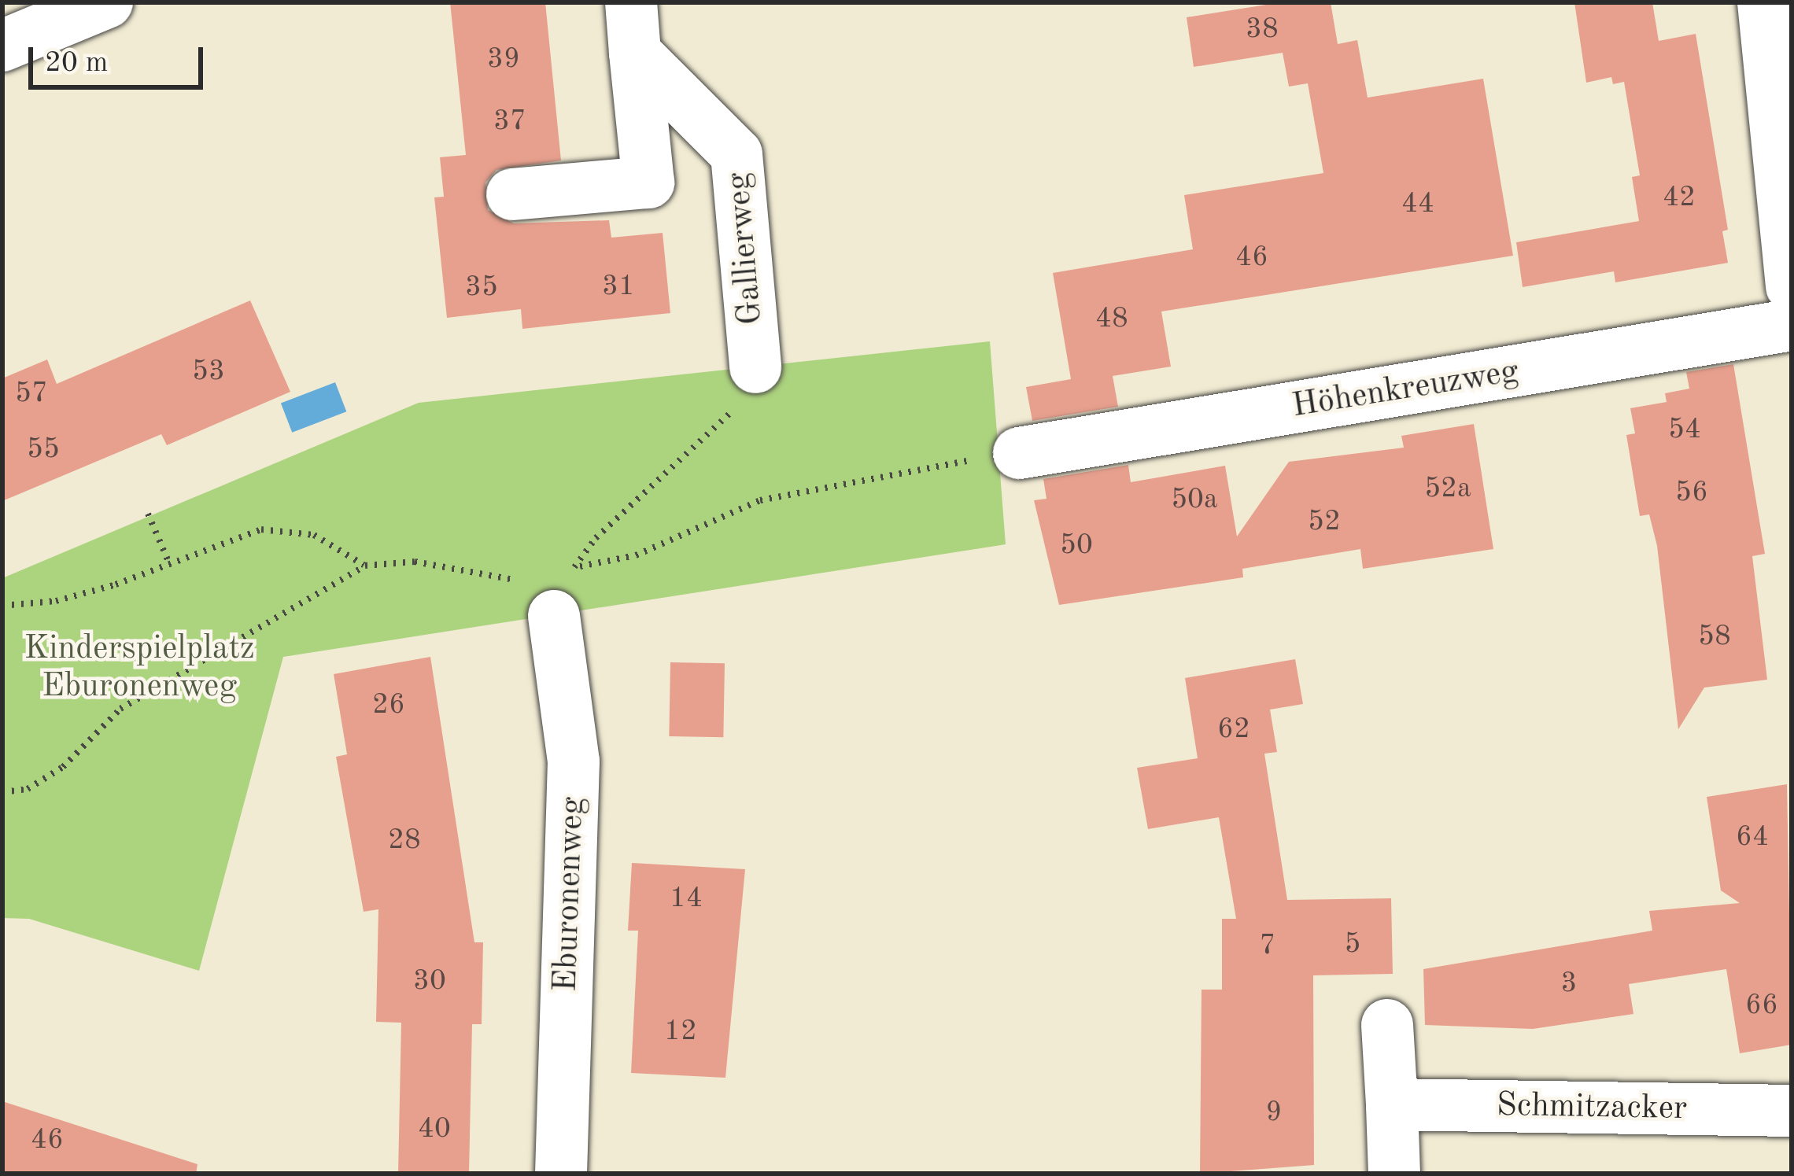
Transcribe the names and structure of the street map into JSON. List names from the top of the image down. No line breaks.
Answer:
{"streets":{"street":["Gallierweg","Höhenkreuzweg","Eburonenweg","Schmitzacker"]},"parks":["Kinderspielplatz Eburonenweg"],"house_numbers":["38","39","37","42","44","46","31","35","48","53","57","54","55","52a","56","50a","52","50","58","26","62","64","28","14","5","7","30","3","66","12","9","40","46"],"scale_bar":"20 m"}
